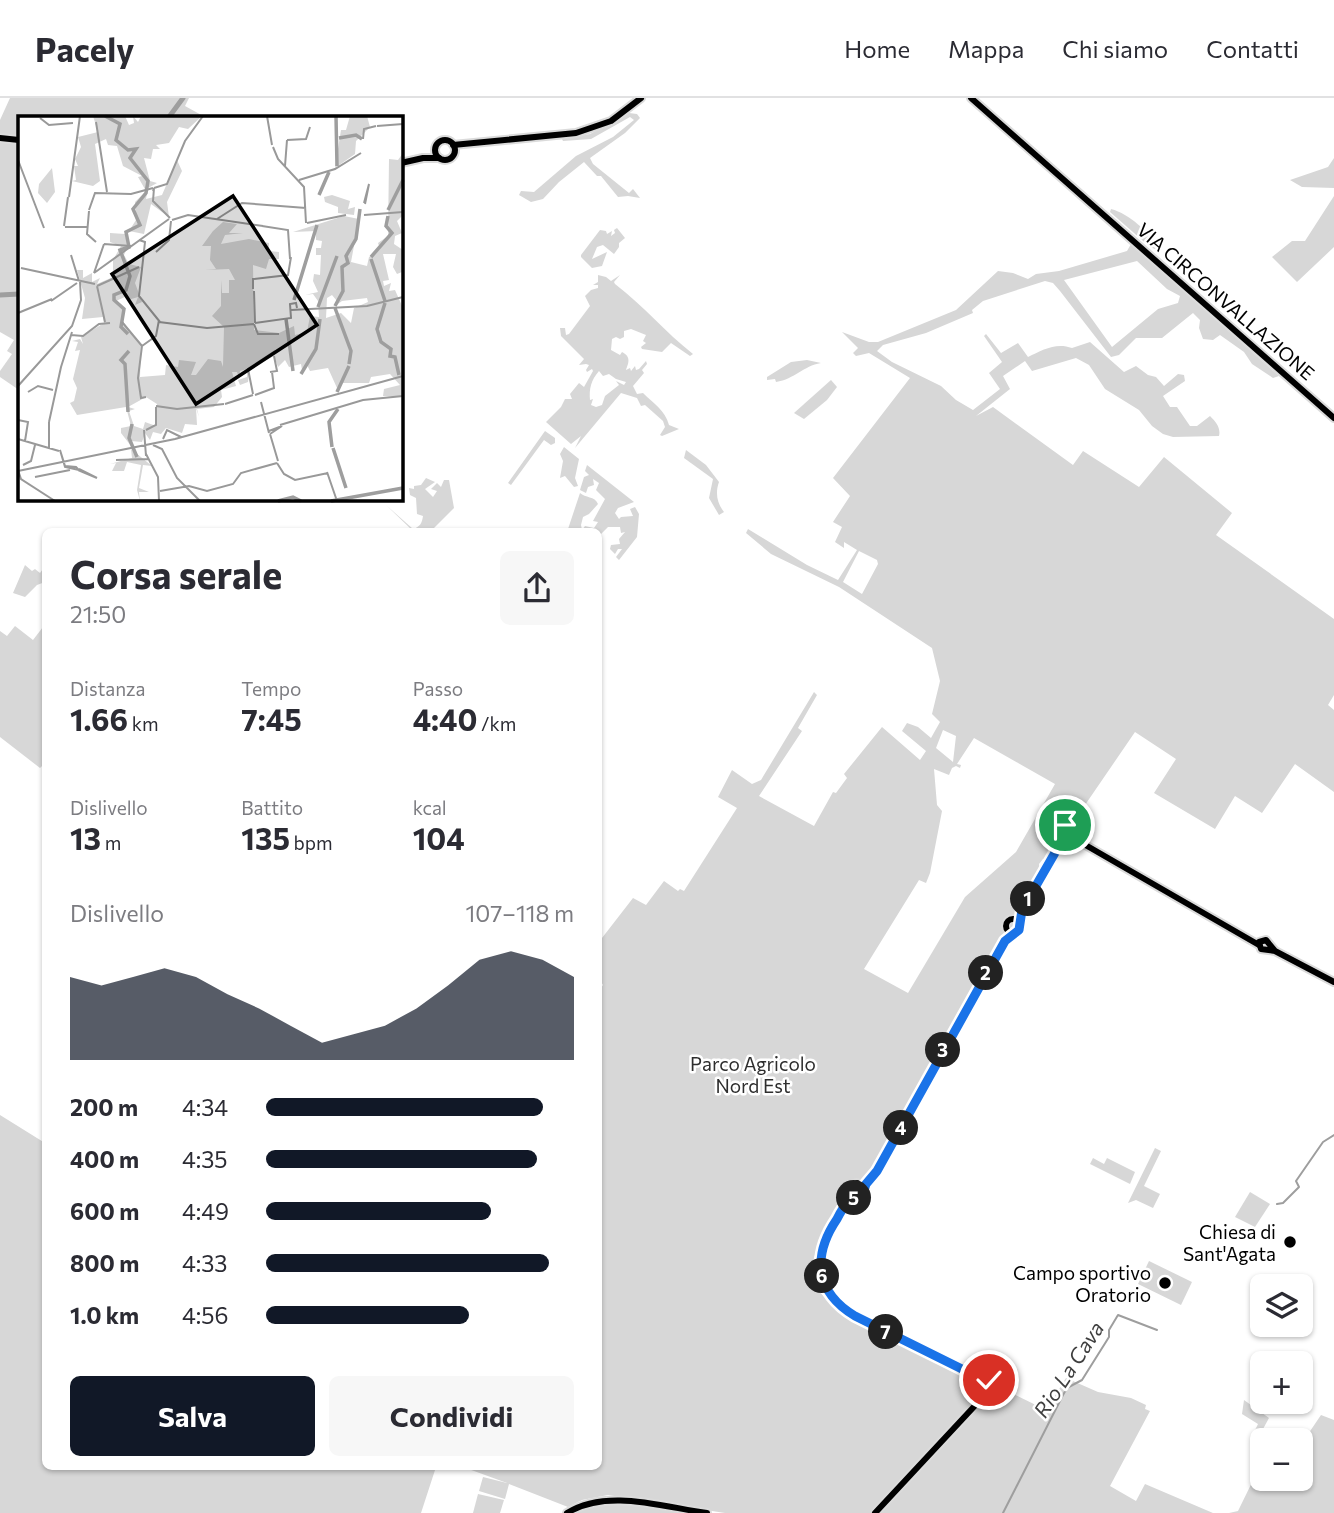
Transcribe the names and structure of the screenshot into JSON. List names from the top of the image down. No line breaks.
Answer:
{"streets":{"main road":["VIA CIRCONVALLAZIONE"]},"water":["Rio La Cava"],"parks":["Parco Agricolo Nord Est"],"places":["Chiesa di Sant'Agata","Campo sportivo Oratorio"],"page":{"header":"Pacely","nav":["Home","Mappa","Chi siamo","Contatti"],"heading":["Corsa serale","21:50"],"stats":[["Distanza","1.66 km"],["Tempo","7:45"],["Passo","4:40 /km"],["Dislivello","13 m"],["Battito","135 bpm"],["kcal","104"]],"pins":["1","2","3","4","5","6","7"],"chart":["Dislivello","107–118 m"],"list":[{"name":"200 m","note":"4:34"},{"name":"400 m","note":"4:35"},{"name":"600 m","note":"4:49"},{"name":"800 m","note":"4:33"},{"name":"1.0 km","note":"4:56"}],"map_buttons":["+","−"],"buttons":["Salva","Condividi"]}}
